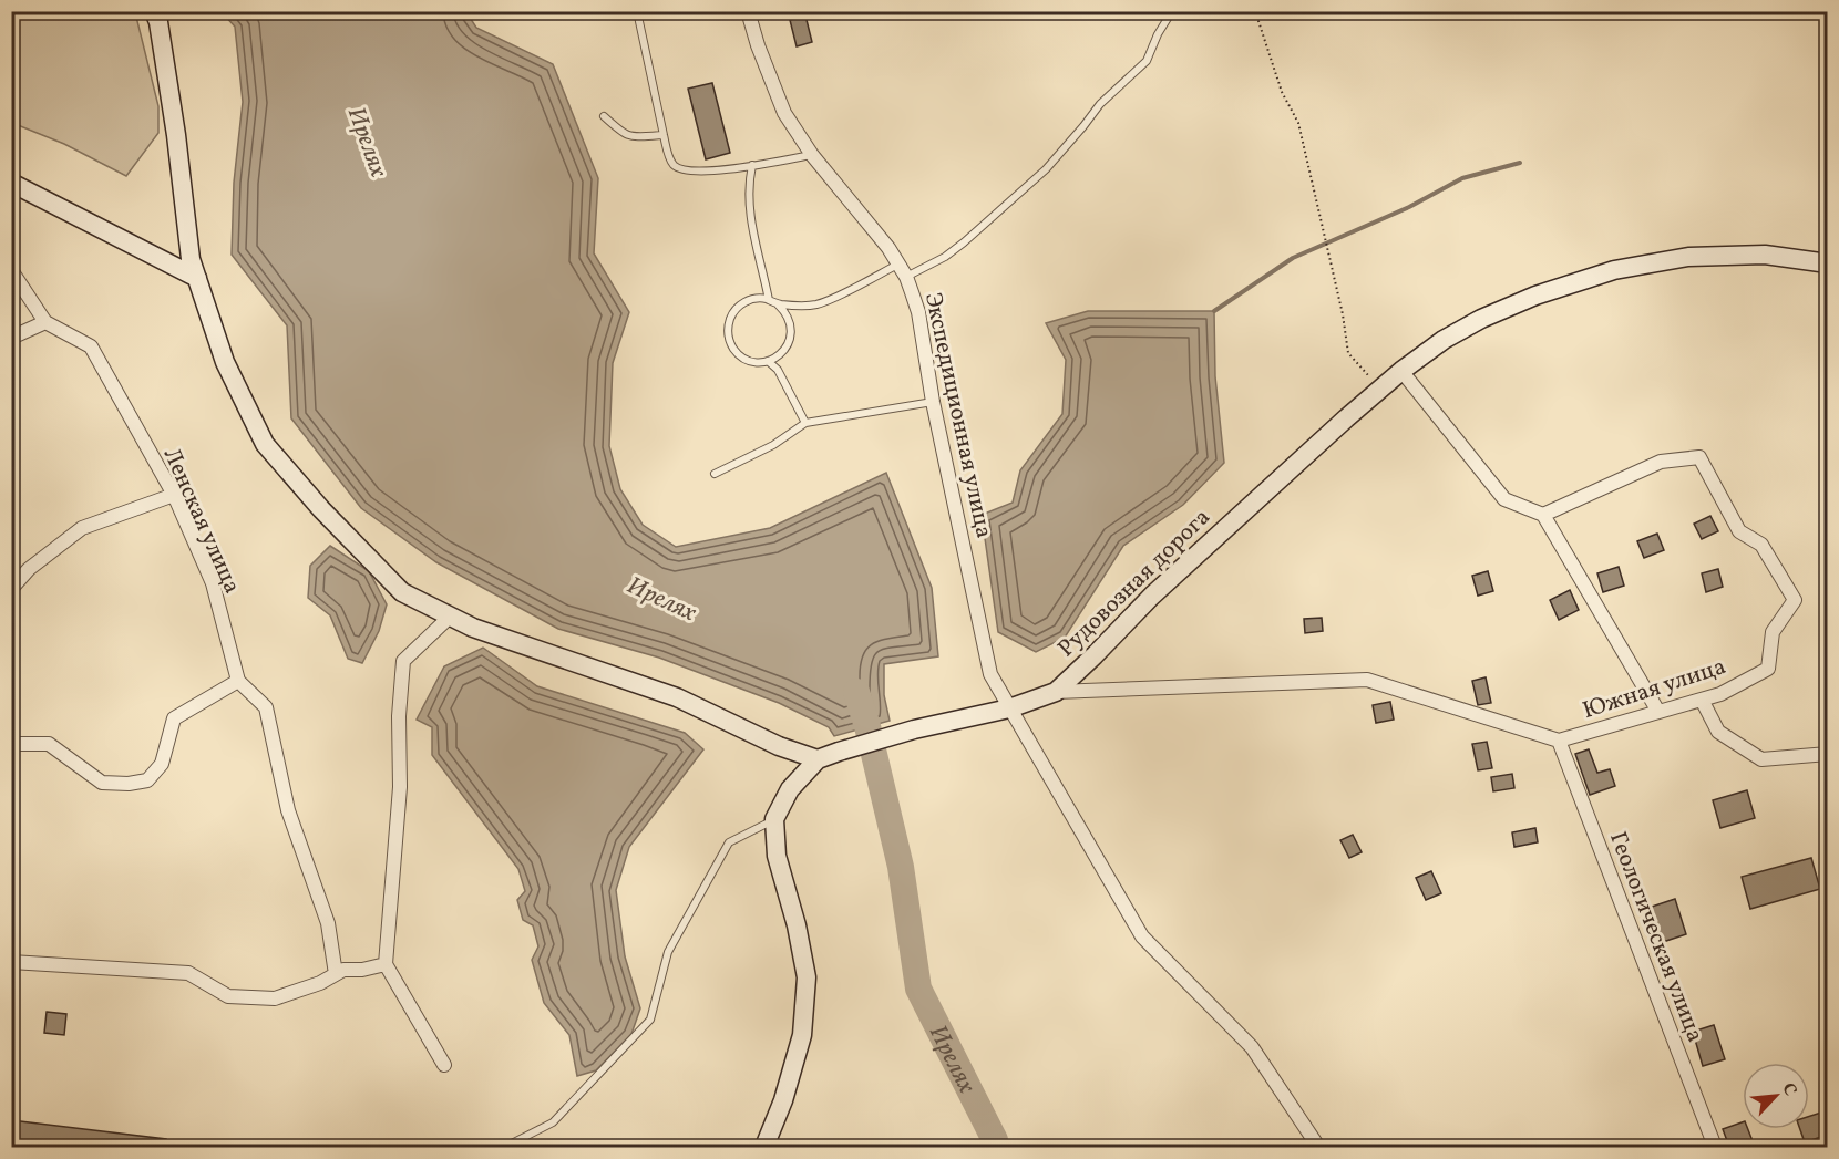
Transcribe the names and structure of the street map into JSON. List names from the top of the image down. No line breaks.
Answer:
{"streets":{"street":["Экспедиционная улица","Ленская улица","Рудовозная дорога","Южная улица","Геологическая улица"]},"crossings":[["Экспедиционная улица","Рудовозная дорога"],["Рудовозная дорога","Южная улица"],["Южная улица","Геологическая улица"]],"water":["Ирелях"],"north":"top right"}
